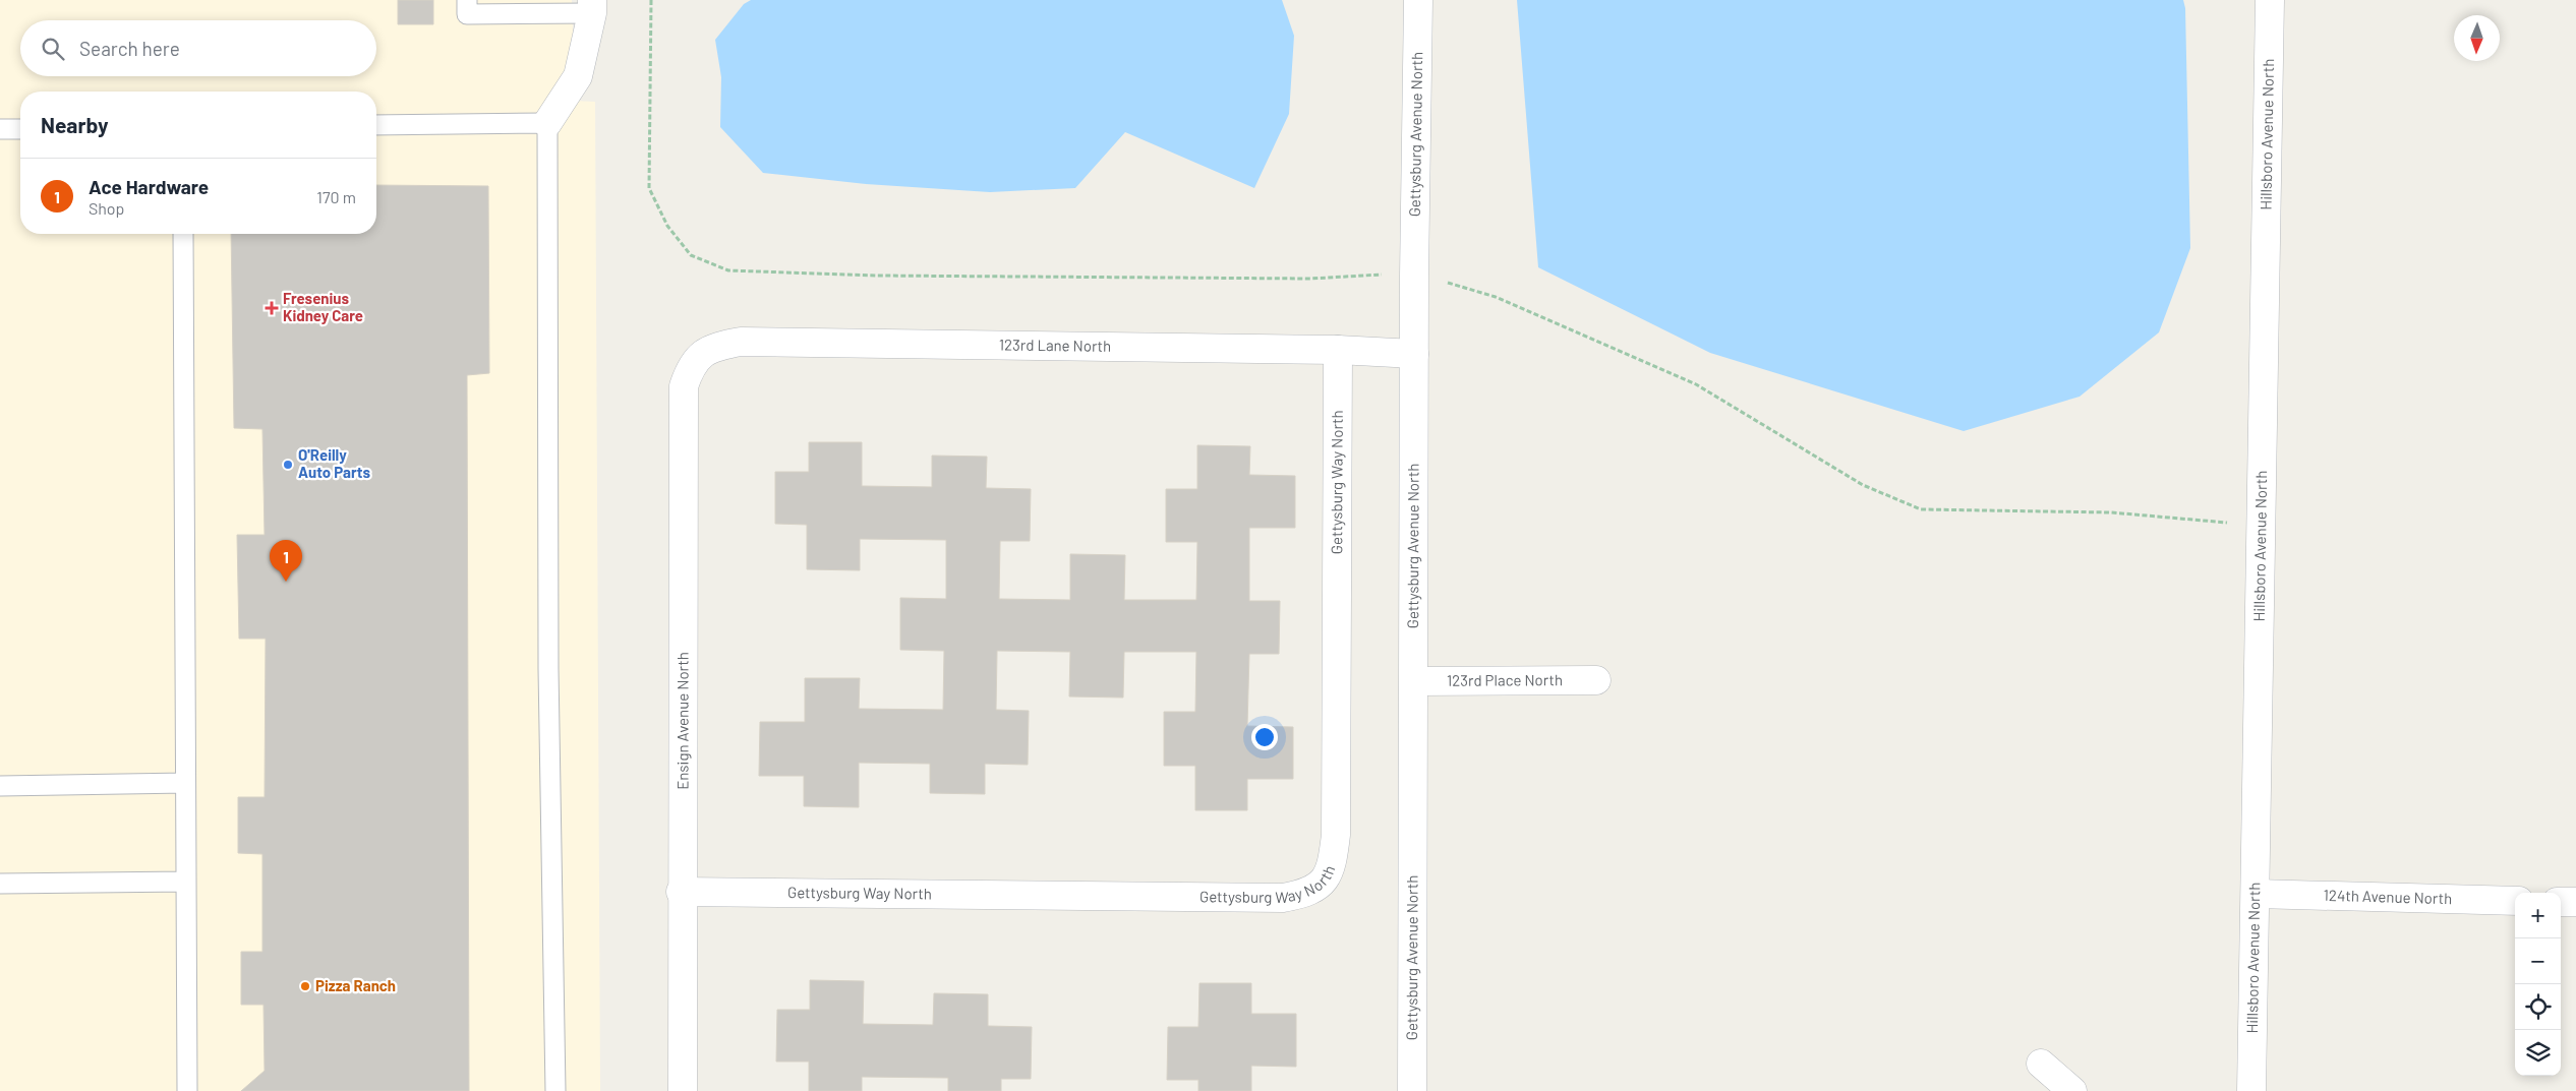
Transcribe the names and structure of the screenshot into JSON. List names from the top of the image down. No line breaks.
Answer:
{"streets":{"street":["Gettysburg Avenue North","Hillsboro Avenue North","123rd Lane North","Gettysburg Way North","123rd Place North","Ensign Avenue North","124th Avenue North"]},"crossings":[["Gettysburg Avenue North","123rd Lane North"],["Gettysburg Avenue North","123rd Place North"],["Hillsboro Avenue North","124th Avenue North"],["123rd Lane North","Gettysburg Way North"],["123rd Lane North","Ensign Avenue North"],["Gettysburg Way North","Ensign Avenue North"]],"places":{"health":["Fresenius Kidney Care"],"other":["O'Reilly Auto Parts","Pizza Ranch"]},"north":"bottom","page":{"search":"Search here","heading":"Nearby","list":[{"mark":"1","name":"Ace Hardware","note":"Shop","value":"170 m"}],"pins":"1","map_buttons":["+","−"]}}
